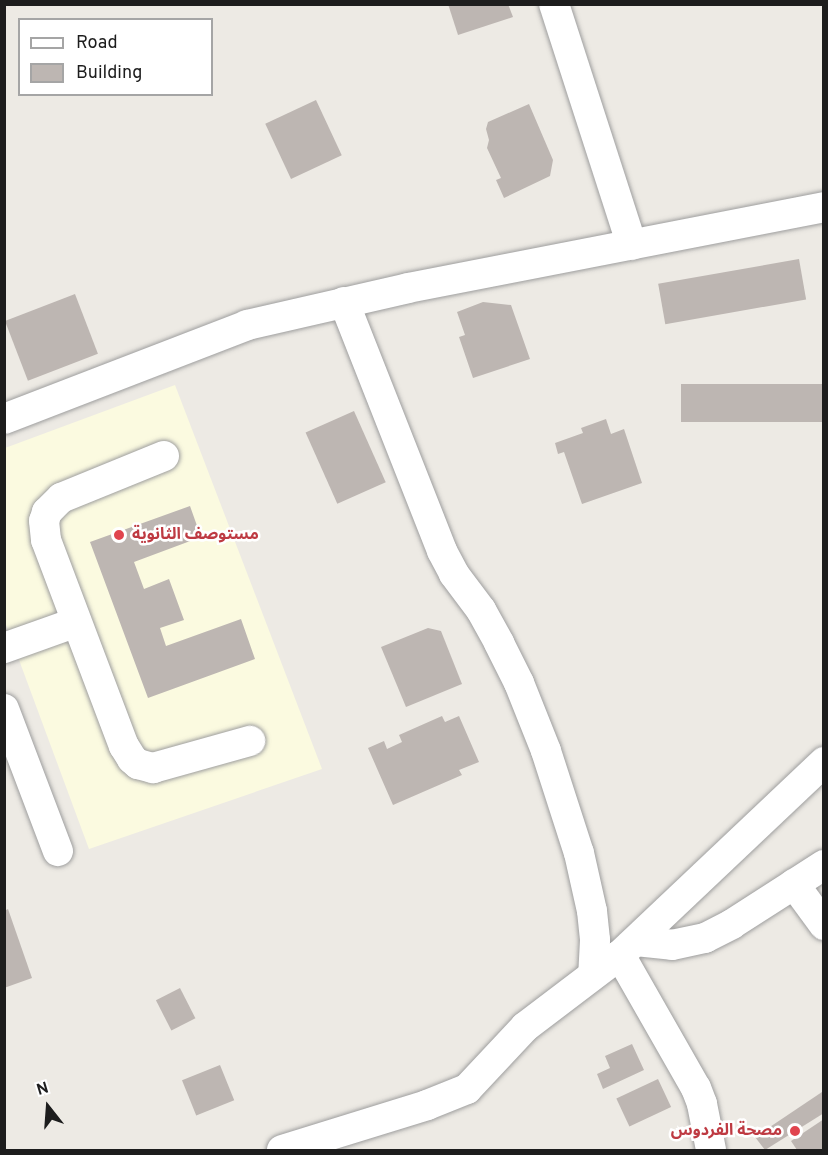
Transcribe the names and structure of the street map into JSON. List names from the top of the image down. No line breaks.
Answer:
{"places":["مستوصف الثانوية","مصحة الفردوس"],"legend":["Road","Building"],"north":"top"}
